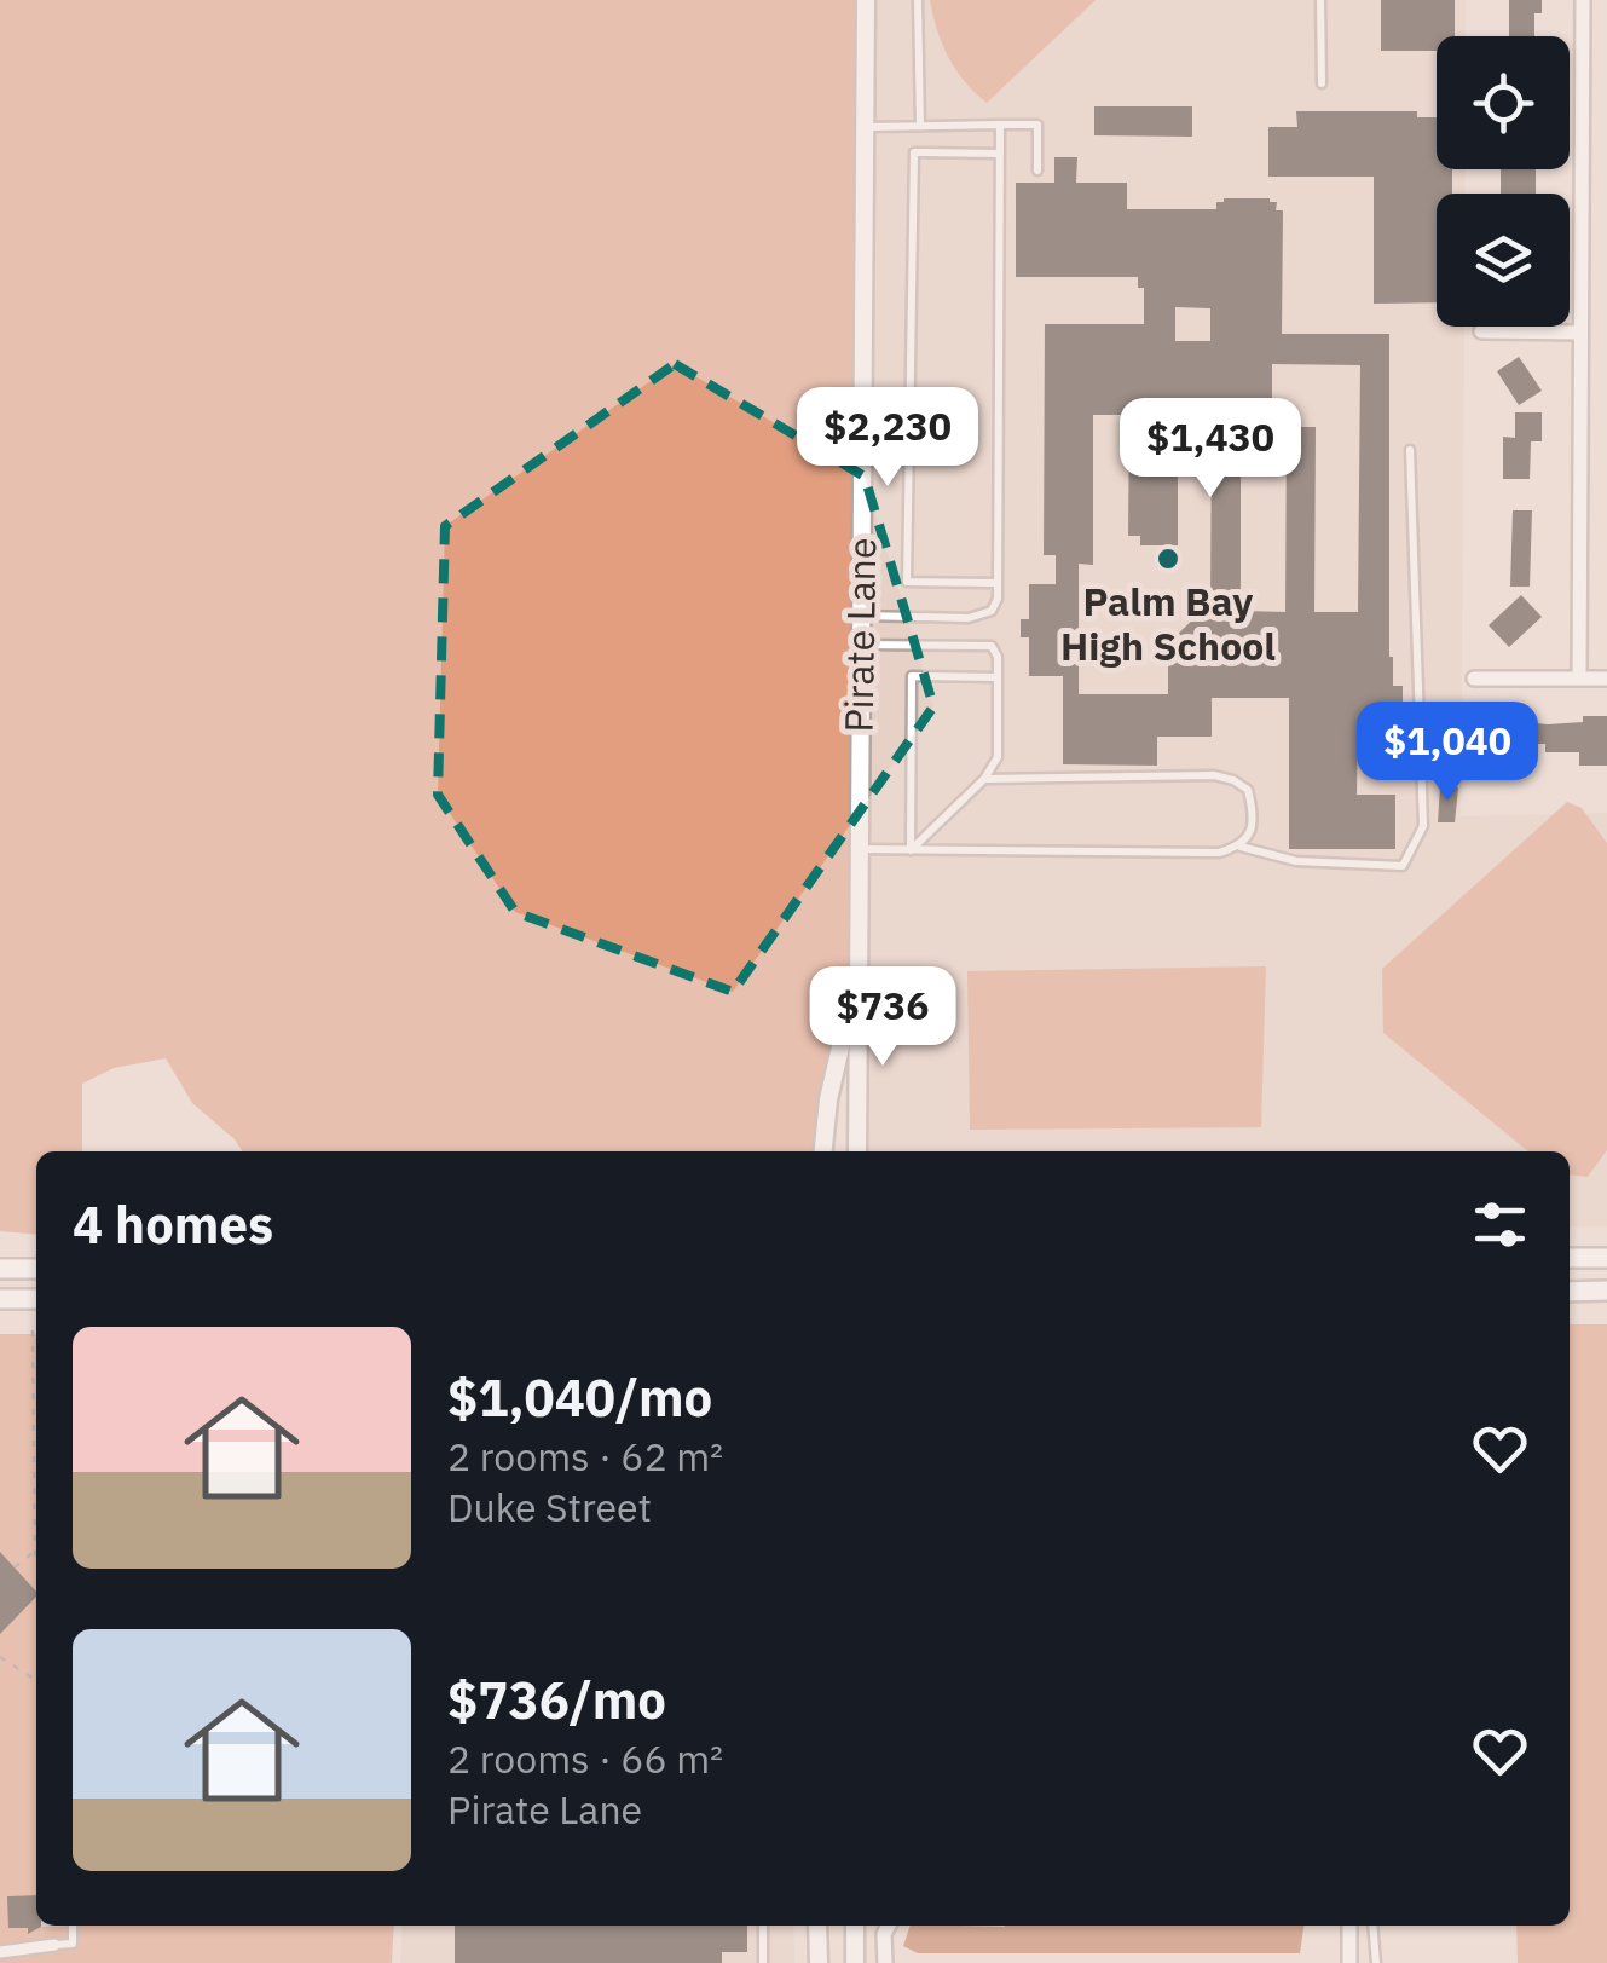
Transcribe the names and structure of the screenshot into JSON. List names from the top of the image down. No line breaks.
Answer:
{"streets":{"street":["Pirate Lane"]},"places":["Palm Bay High School"],"page":{"price":["$2,230","$1,430","$1,040","$736"],"heading":"4 homes","list":[{"name":"$1,040/mo","note":"2 rooms · 62 m² · Duke Street"},{"name":"$736/mo","note":"2 rooms · 66 m² · Pirate Lane"}]}}
